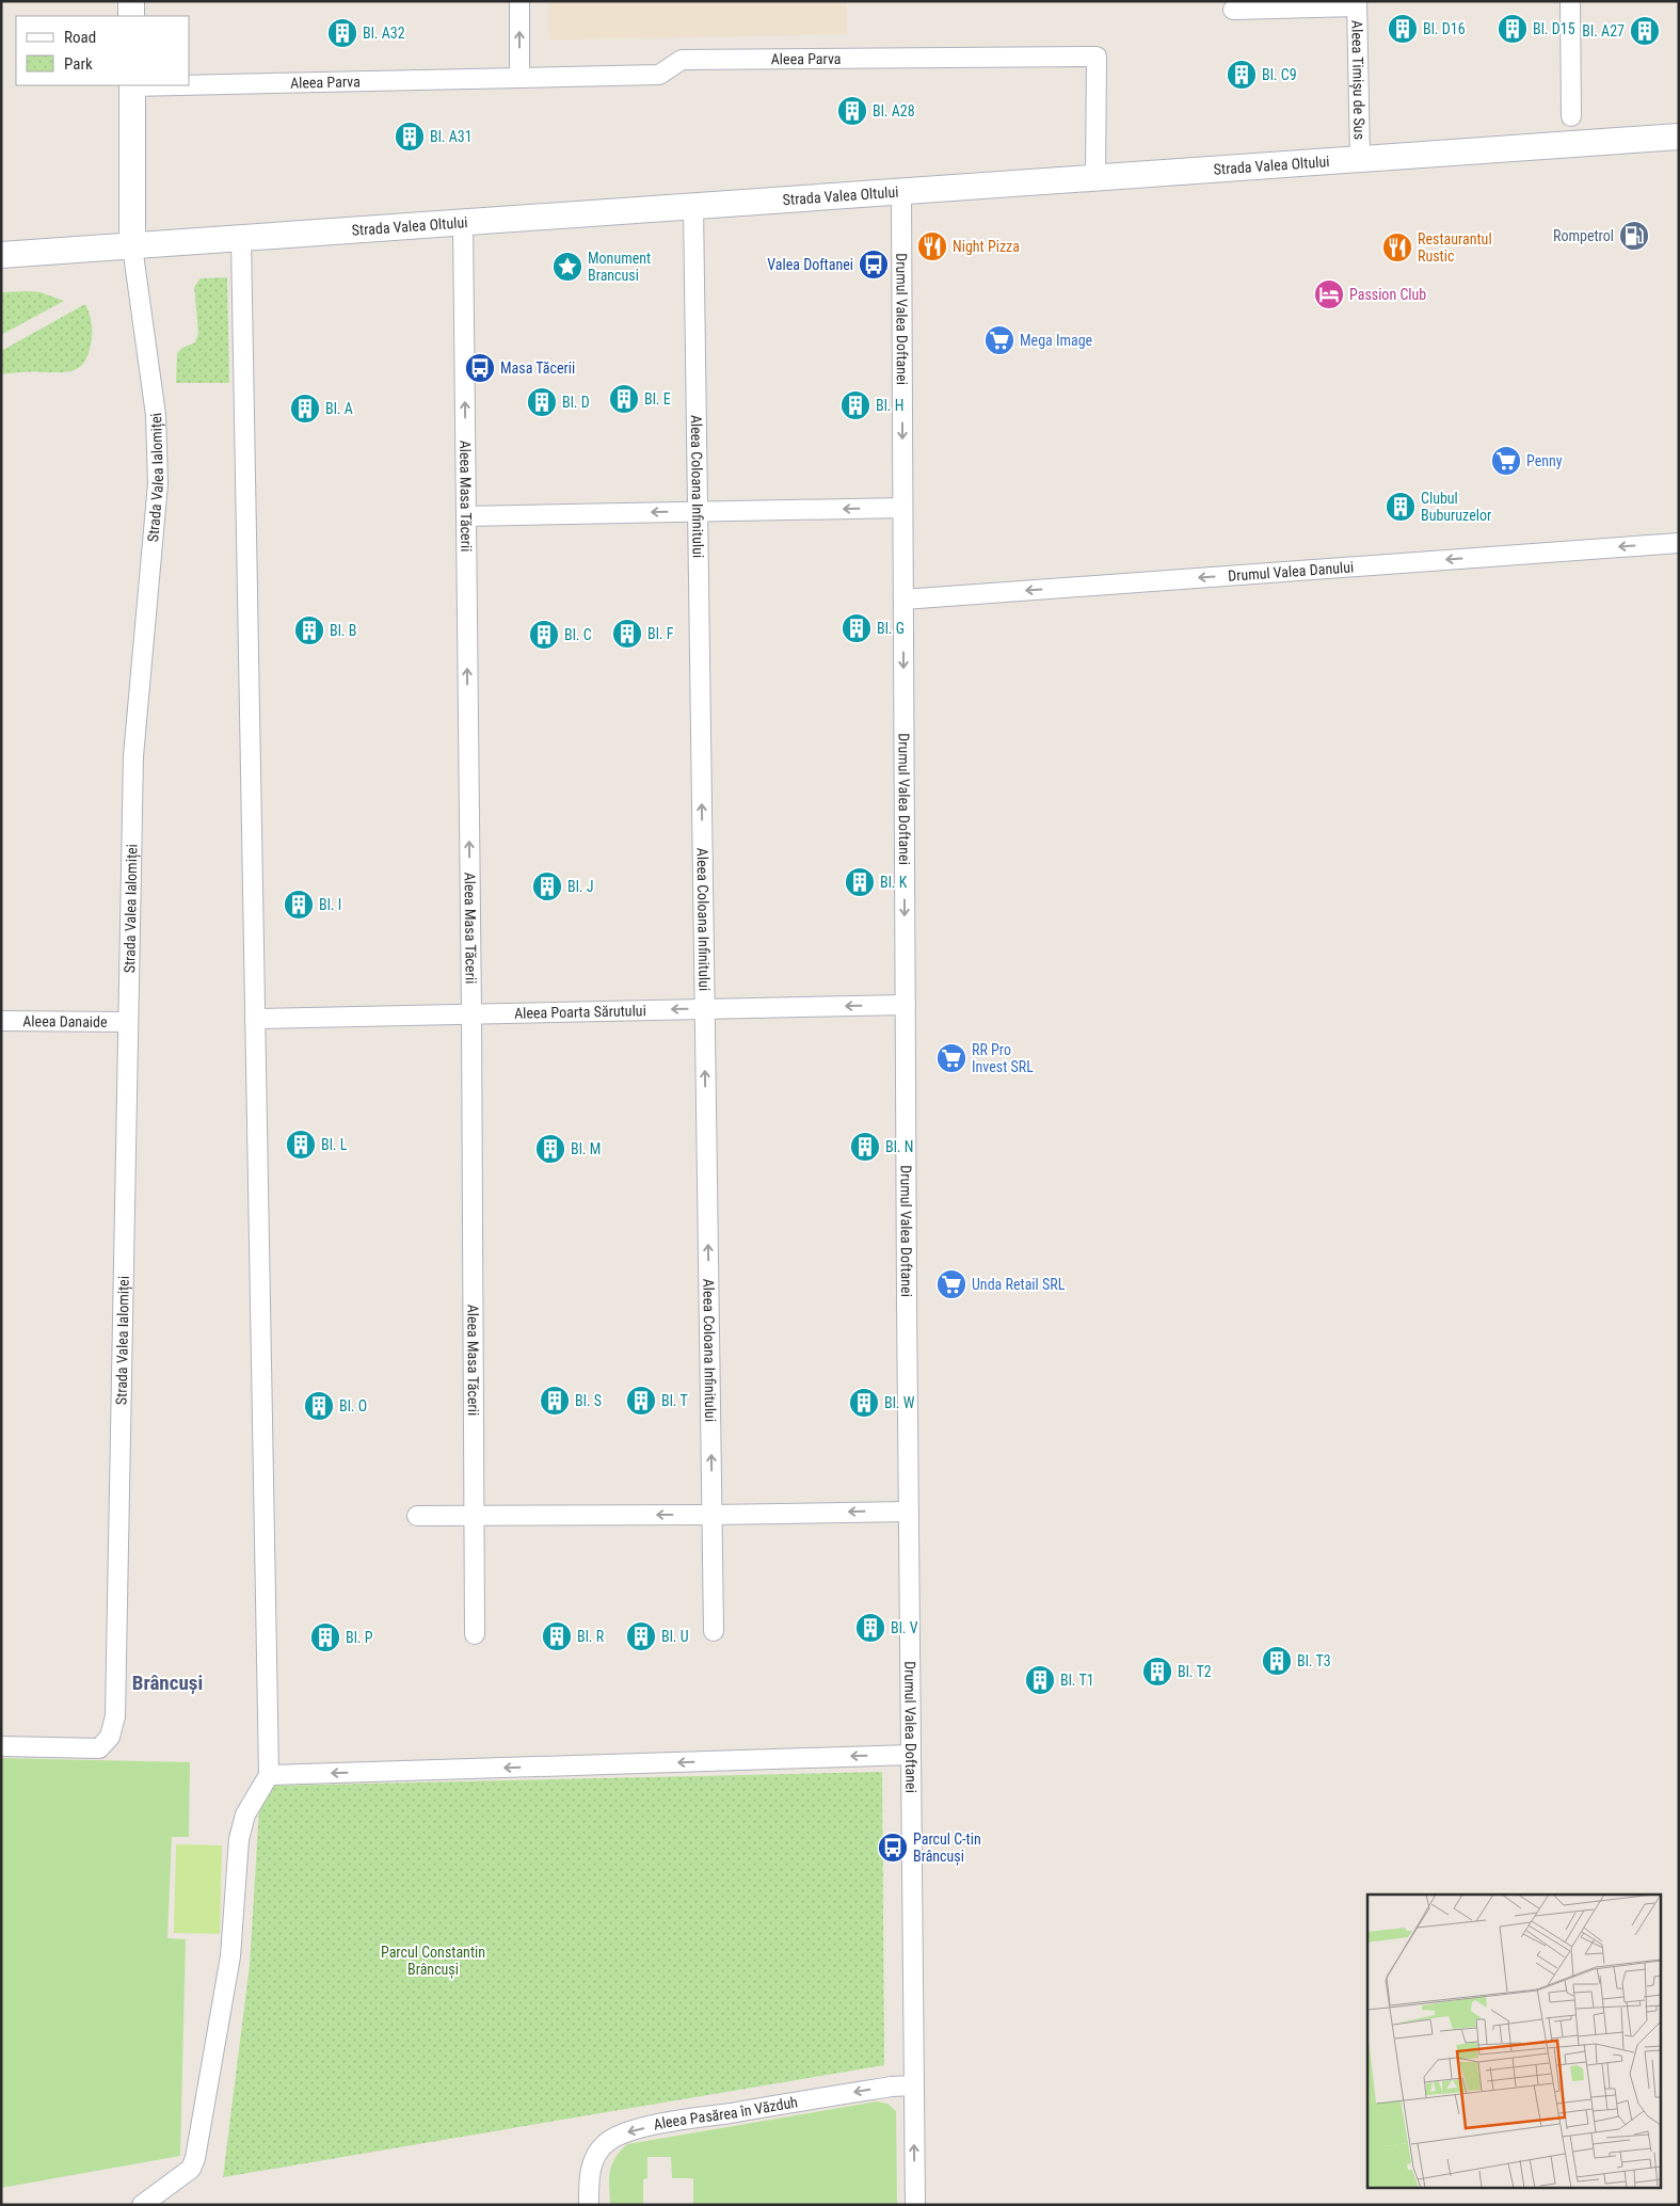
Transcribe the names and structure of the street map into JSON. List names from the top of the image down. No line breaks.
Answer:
{"streets":{"main road":["Strada Valea Oltului","Strada Valea Ialomiței"],"street":["Aleea Parva","Aleea Timișu de Sus","Drumul Valea Doftanei","Aleea Coloana Infinitului","Aleea Masa Tăcerii","Drumul Valea Danului","Aleea Poarta Sărutului","Aleea Danaide","Aleea Pasărea în Văzduh"]},"crossings":[["Aleea Parva","Strada Valea Oltului"],["Aleea Timișu de Sus","Strada Valea Oltului"],["Strada Valea Oltului","Drumul Valea Doftanei"],["Strada Valea Oltului","Strada Valea Ialomiței"],["Strada Valea Oltului","Aleea Coloana Infinitului"],["Strada Valea Oltului","Aleea Masa Tăcerii"],["Drumul Valea Doftanei","Drumul Valea Danului"],["Drumul Valea Doftanei","Aleea Poarta Sărutului"],["Drumul Valea Doftanei","Aleea Pasărea în Văzduh"],["Strada Valea Ialomiței","Aleea Danaide"],["Aleea Coloana Infinitului","Aleea Poarta Sărutului"],["Aleea Masa Tăcerii","Aleea Poarta Sărutului"]],"one_way":["Aleea Coloana Infinitului","Aleea Masa Tăcerii","Drumul Valea Danului","Aleea Poarta Sărutului","Aleea Pasărea în Văzduh"],"districts":["Brâncuși"],"parks":["Parcul Constantin Brâncuși"],"places":{"building":["Bl. D16","Bl. D15","Bl. A27","Bl. A32","Bl. C9","Bl. A28","Bl. A31","Bl. E","Bl. D","Bl. H","Bl. A","Clubul Buburuzelor","Bl. G","Bl. B","Bl. F","Bl. C","Bl. K","Bl. J","Bl. I","Bl. L","Bl. N","Bl. M","Bl. S","Bl. T","Bl. W","Bl. O","Bl. V","Bl. R","Bl. U","Bl. P","Bl. T3","Bl. T2","Bl. T1"],"fuel station":["Rompetrol"],"restaurant":["Night Pizza","Restaurantul Rustic"],"bus stop":["Valea Doftanei","Masa Tăcerii","Parcul C-tin Brâncuși"],"place":["Monument Brancusi"],"hotel":["Passion Club"],"supermarket":["Mega Image","Penny","RR Pro Invest SRL","Unda Retail SRL"]},"legend":["Road","Park"]}
